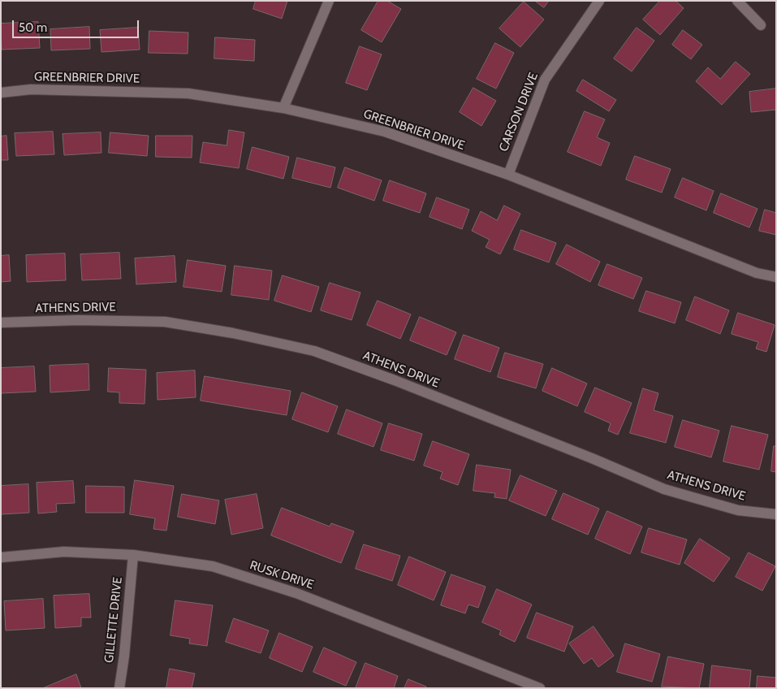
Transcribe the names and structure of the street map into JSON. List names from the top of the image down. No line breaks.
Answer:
{"streets":{"street":["GREENBRIER DRIVE","CARSON DRIVE","ATHENS DRIVE","RUSK DRIVE","GILLETTE DRIVE"]},"crossings":[["GREENBRIER DRIVE","CARSON DRIVE"],["RUSK DRIVE","GILLETTE DRIVE"]],"scale_bar":"50 m"}
